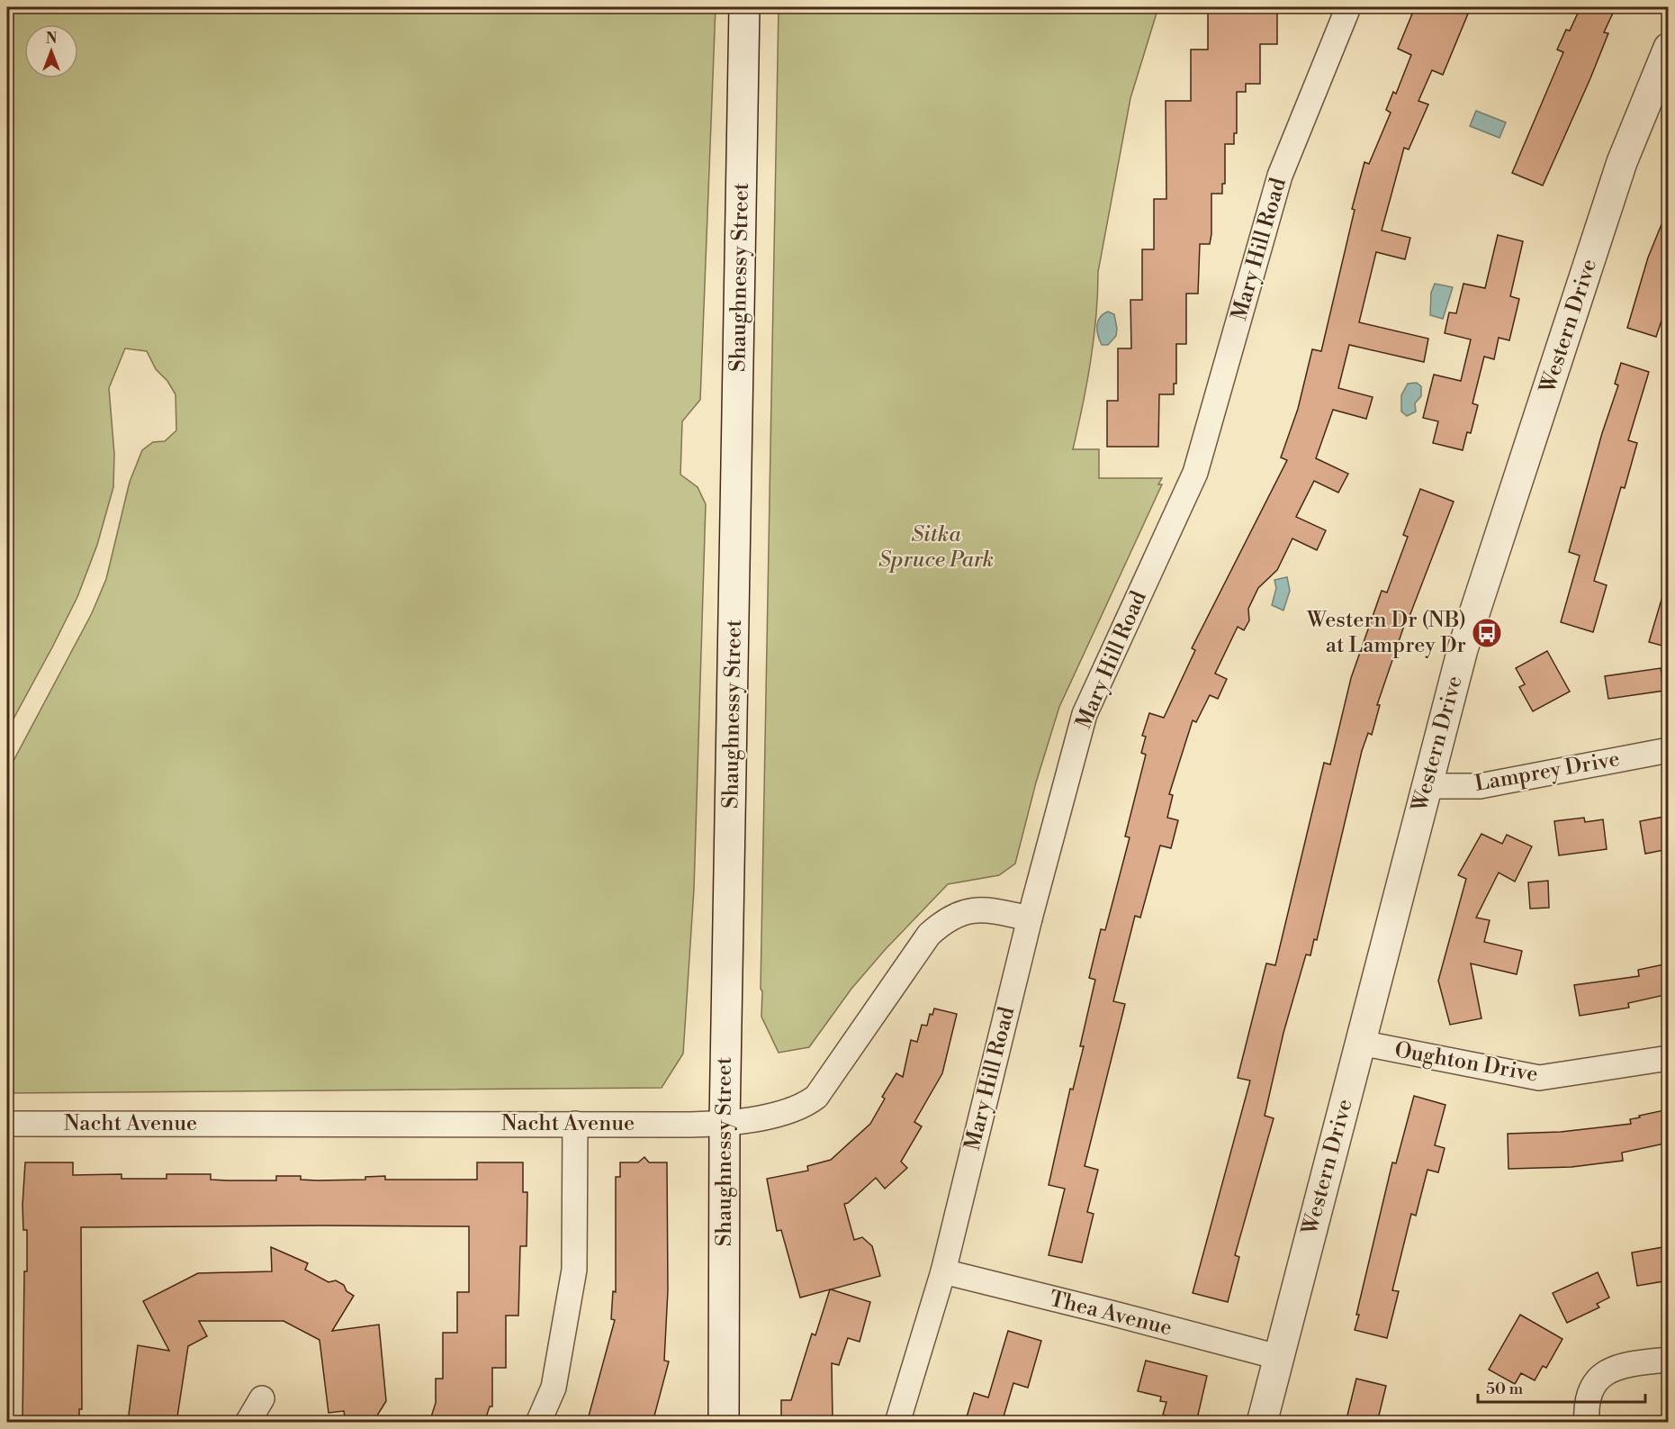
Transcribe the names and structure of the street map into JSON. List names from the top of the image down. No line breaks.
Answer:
{"streets":{"street":["Mary Hill Road","Shaughnessy Street","Western Drive","Lamprey Drive","Oughton Drive","Nacht Avenue","Thea Avenue"]},"crossings":[["Mary Hill Road","Nacht Avenue"],["Mary Hill Road","Thea Avenue"],["Shaughnessy Street","Nacht Avenue"],["Western Drive","Lamprey Drive"],["Western Drive","Oughton Drive"],["Western Drive","Thea Avenue"]],"parks":["Sitka Spruce Park"],"places":{"bus stop":["Western Dr (NB) at Lamprey Dr"]},"scale_bar":"50 m","north":"top"}
